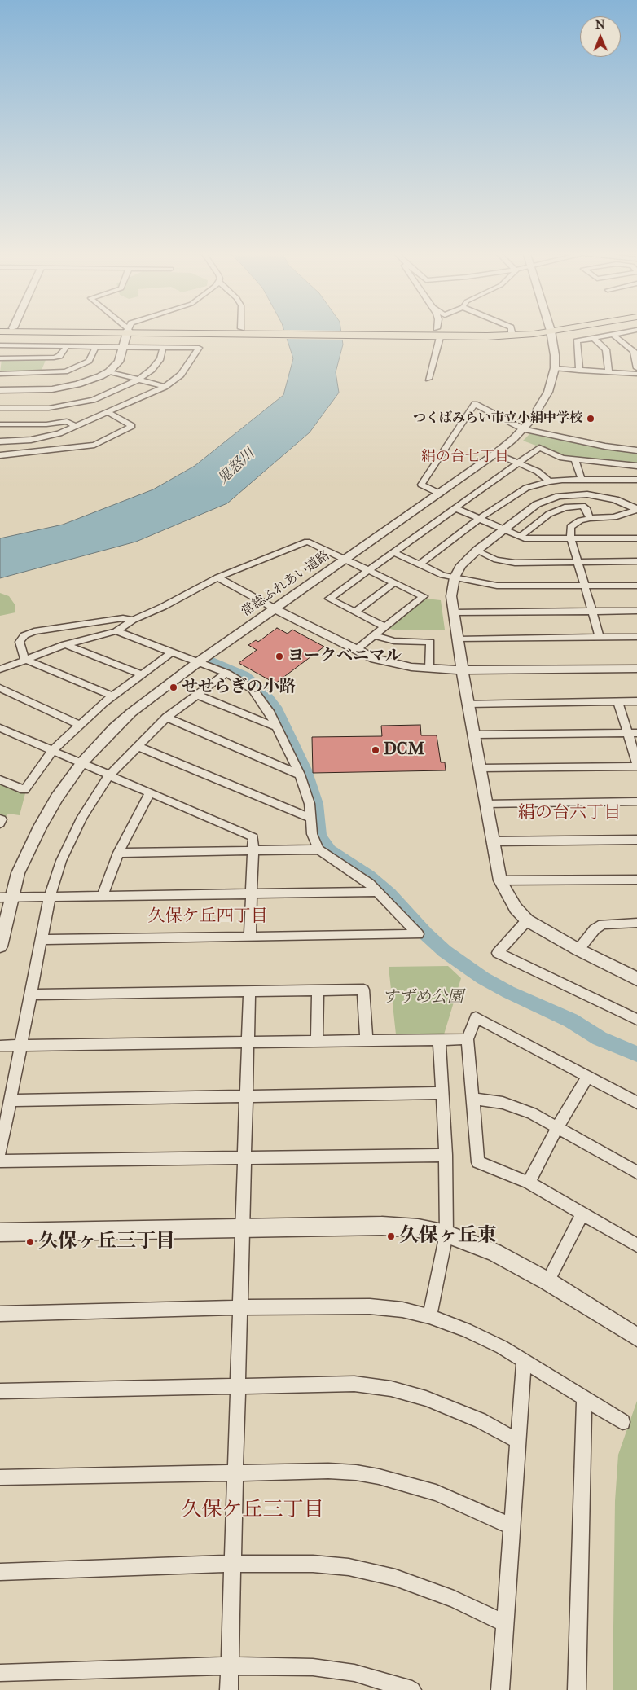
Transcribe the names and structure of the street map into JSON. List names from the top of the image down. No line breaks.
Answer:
{"streets":{"street":["常総ふれあい道路"]},"districts":["絹の台七丁目","絹の台六丁目","久保ケ丘四丁目","久保ケ丘三丁目"],"water":["鬼怒川"],"parks":["すずめ公園"],"places":["つくばみらい市立小絹中学校","ヨークベニマル","せせらぎの小路","DCM","久保ヶ丘東","久保ヶ丘三丁目"],"north":"top"}
